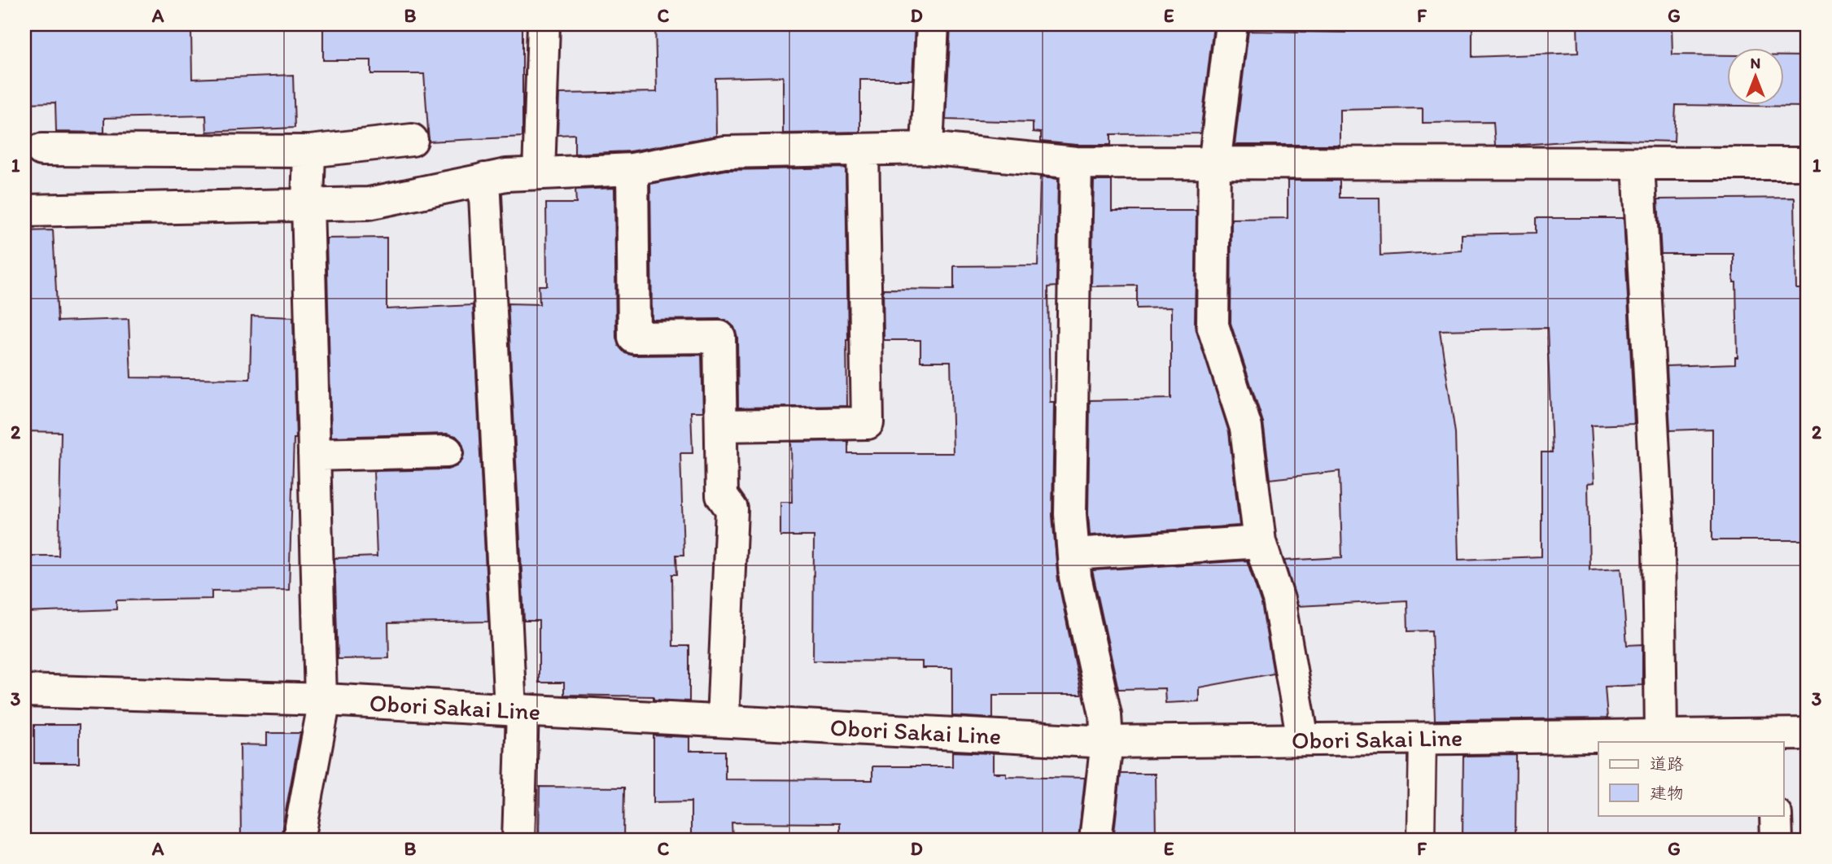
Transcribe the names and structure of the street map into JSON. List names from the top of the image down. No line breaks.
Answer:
{"streets":{"street":["Obori Sakai Line"]},"legend":["道路","建物"],"north":"top","grid":{"columns":["A","B","C","D","E","F","G"],"rows":["1","2","3"]}}
